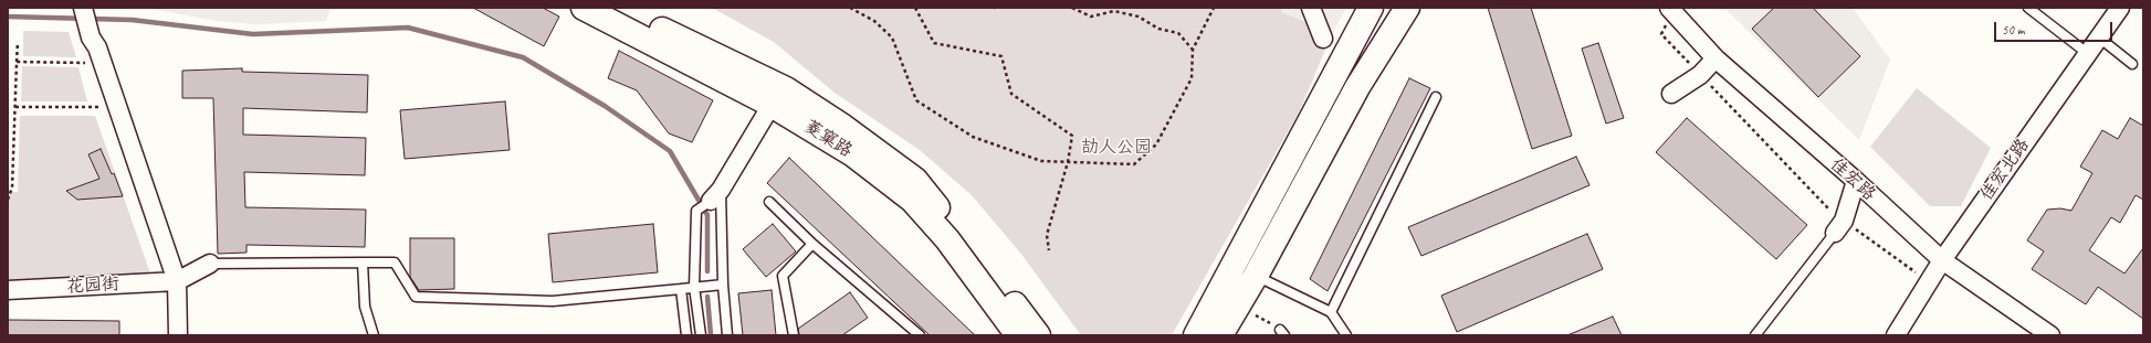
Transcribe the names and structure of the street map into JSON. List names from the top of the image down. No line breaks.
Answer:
{"streets":{"street":["菱窠路","佳宏北路","佳宏路","花园街"]},"crossings":[["佳宏北路","佳宏路"]],"parks":["劼人公园"],"scale_bar":"50 m"}
